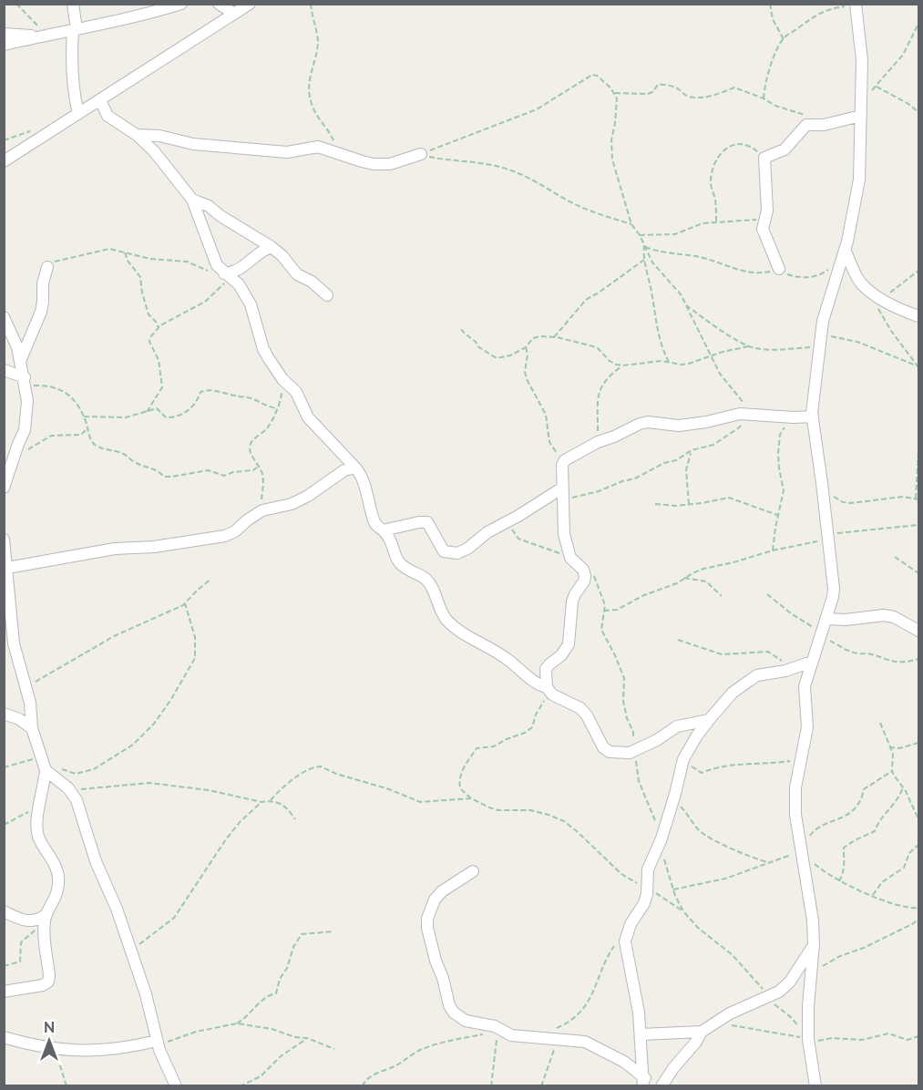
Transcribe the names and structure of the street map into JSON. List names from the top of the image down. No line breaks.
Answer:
{"north":"top"}
